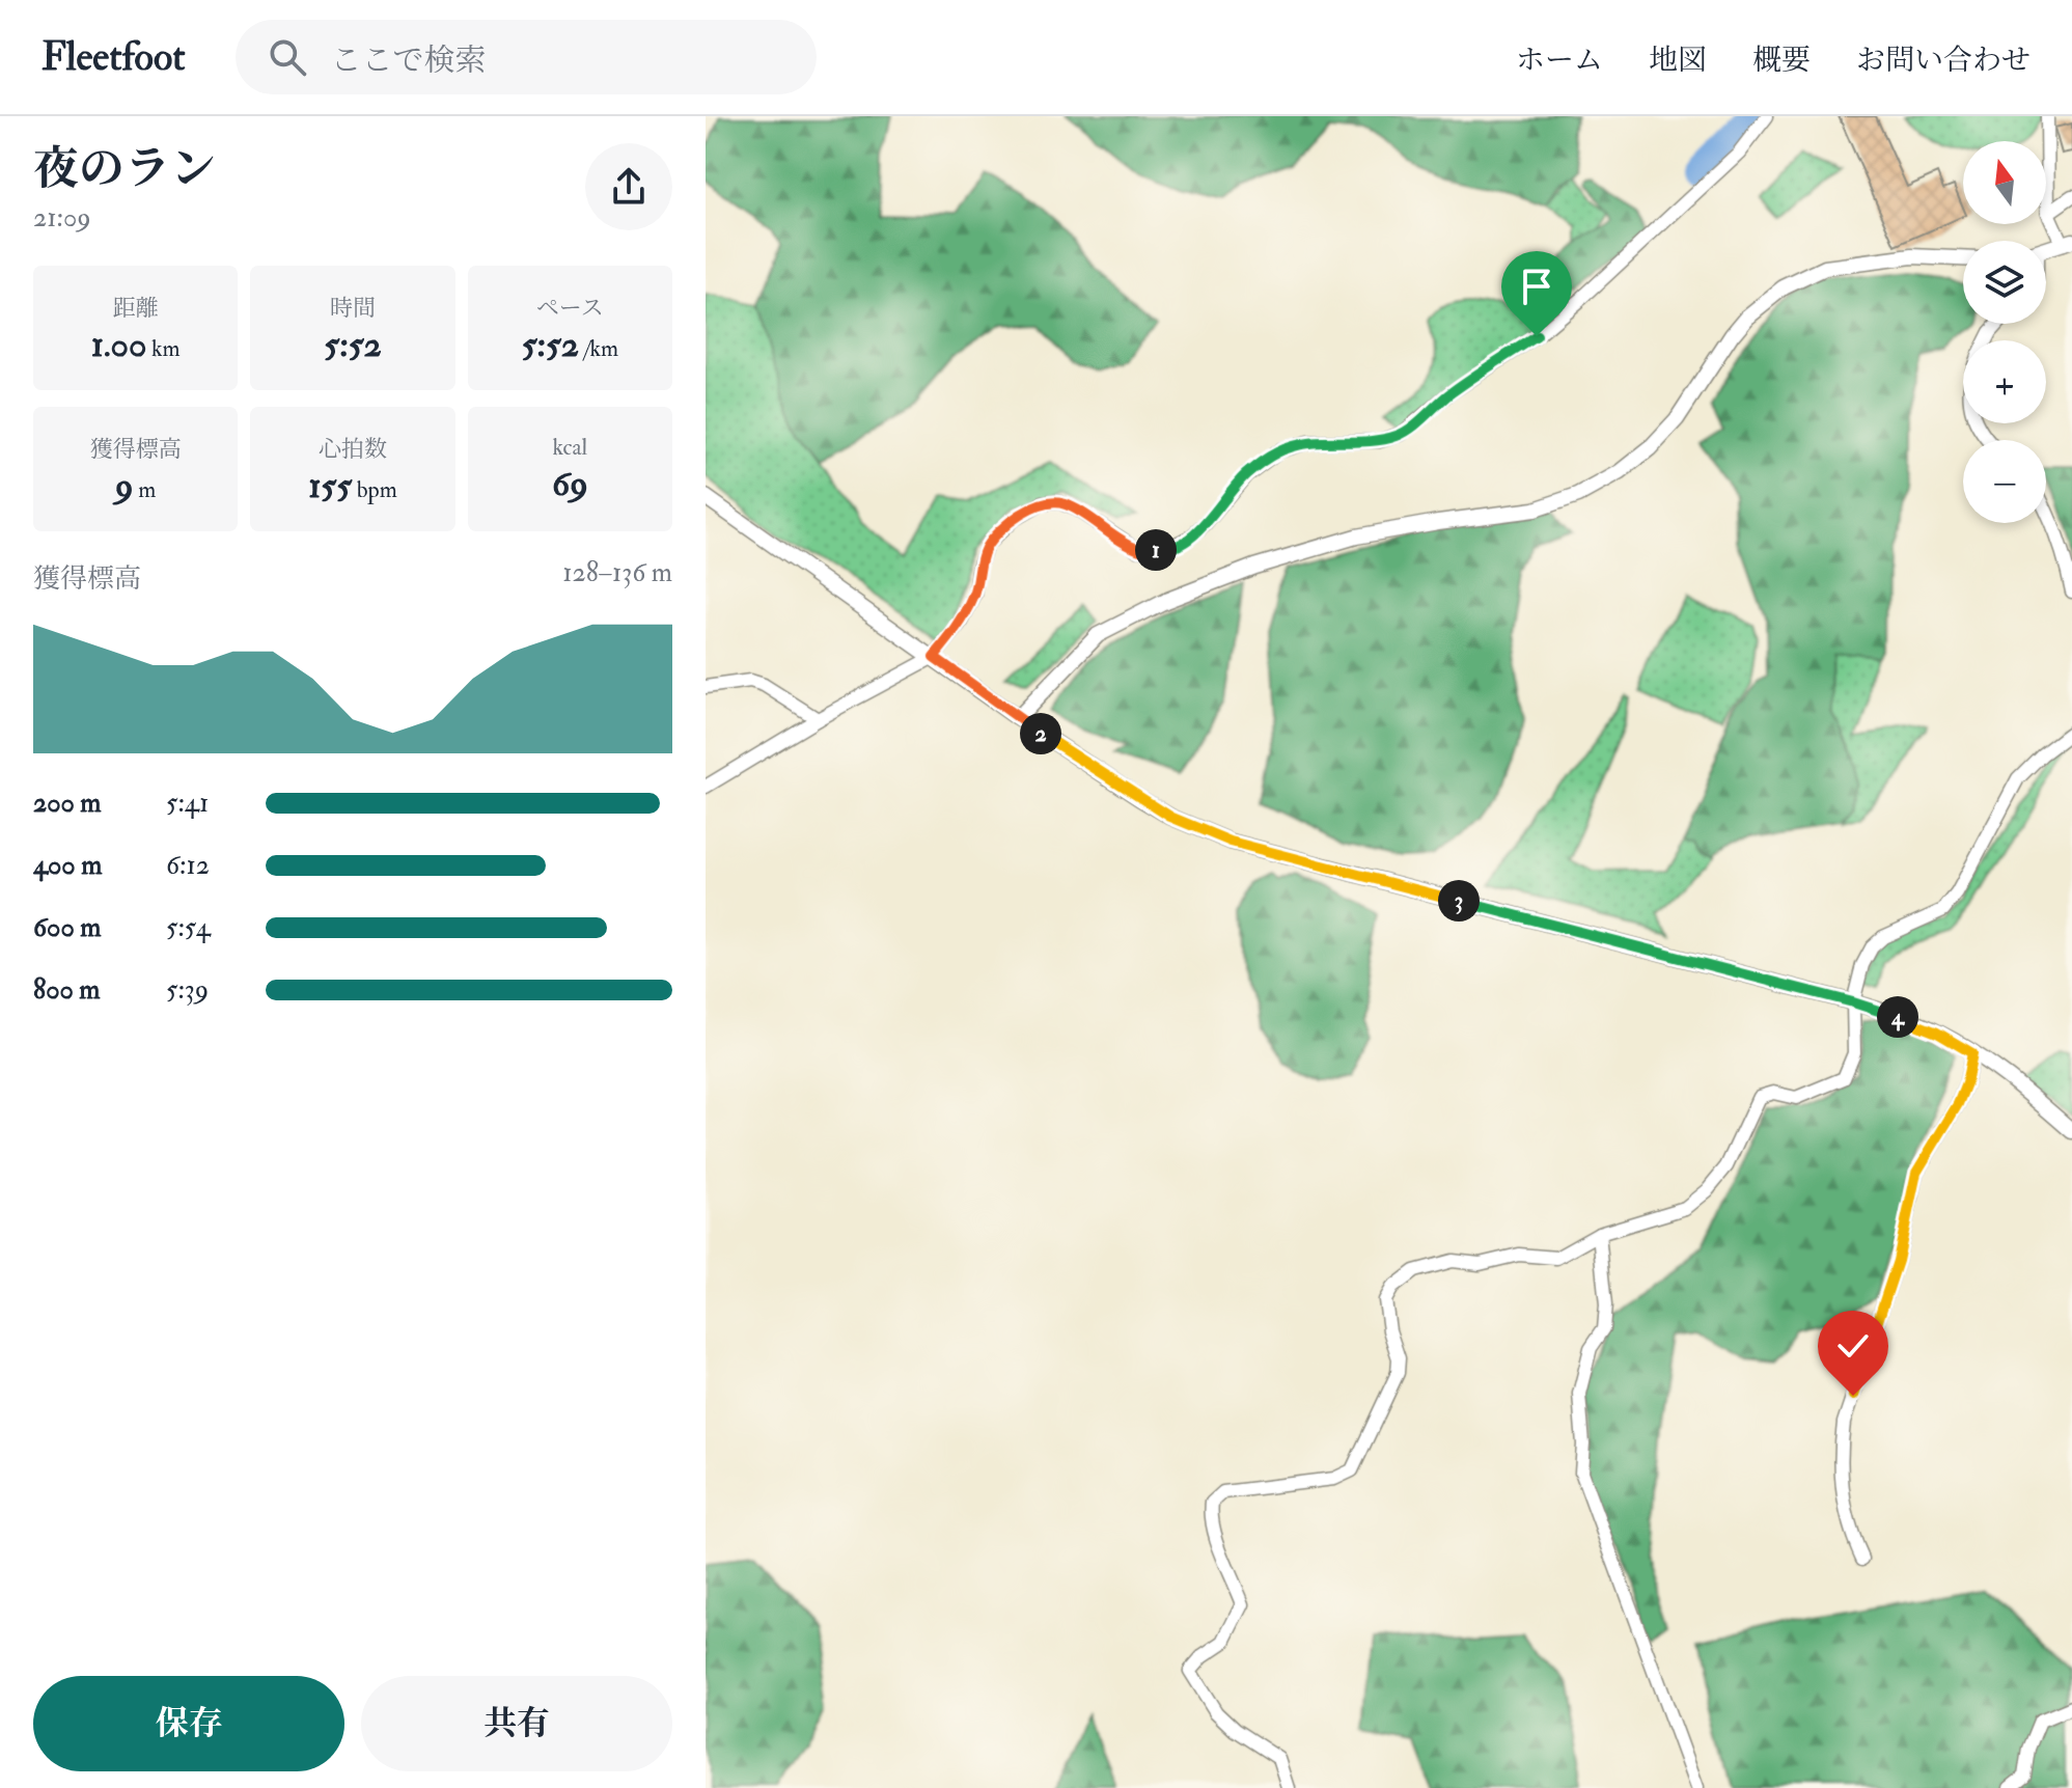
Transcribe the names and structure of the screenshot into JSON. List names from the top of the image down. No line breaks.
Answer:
{"north":"top","page":{"header":"Fleetfoot","search":"ここで検索","nav":["ホーム","地図","概要","お問い合わせ"],"heading":["夜のラン","21:09"],"map_buttons":["+","−"],"stats":[["距離","1.00 km"],["時間","5:52"],["ペース","5:52 /km"],["獲得標高","9 m"],["心拍数","155 bpm"],["kcal","69"]],"pins":["1","2","3","4"],"chart":["獲得標高","128–136 m"],"list":[{"name":"200 m","note":"5:41"},{"name":"400 m","note":"6:12"},{"name":"600 m","note":"5:54"},{"name":"800 m","note":"5:39"}],"buttons":["保存","共有"]}}
